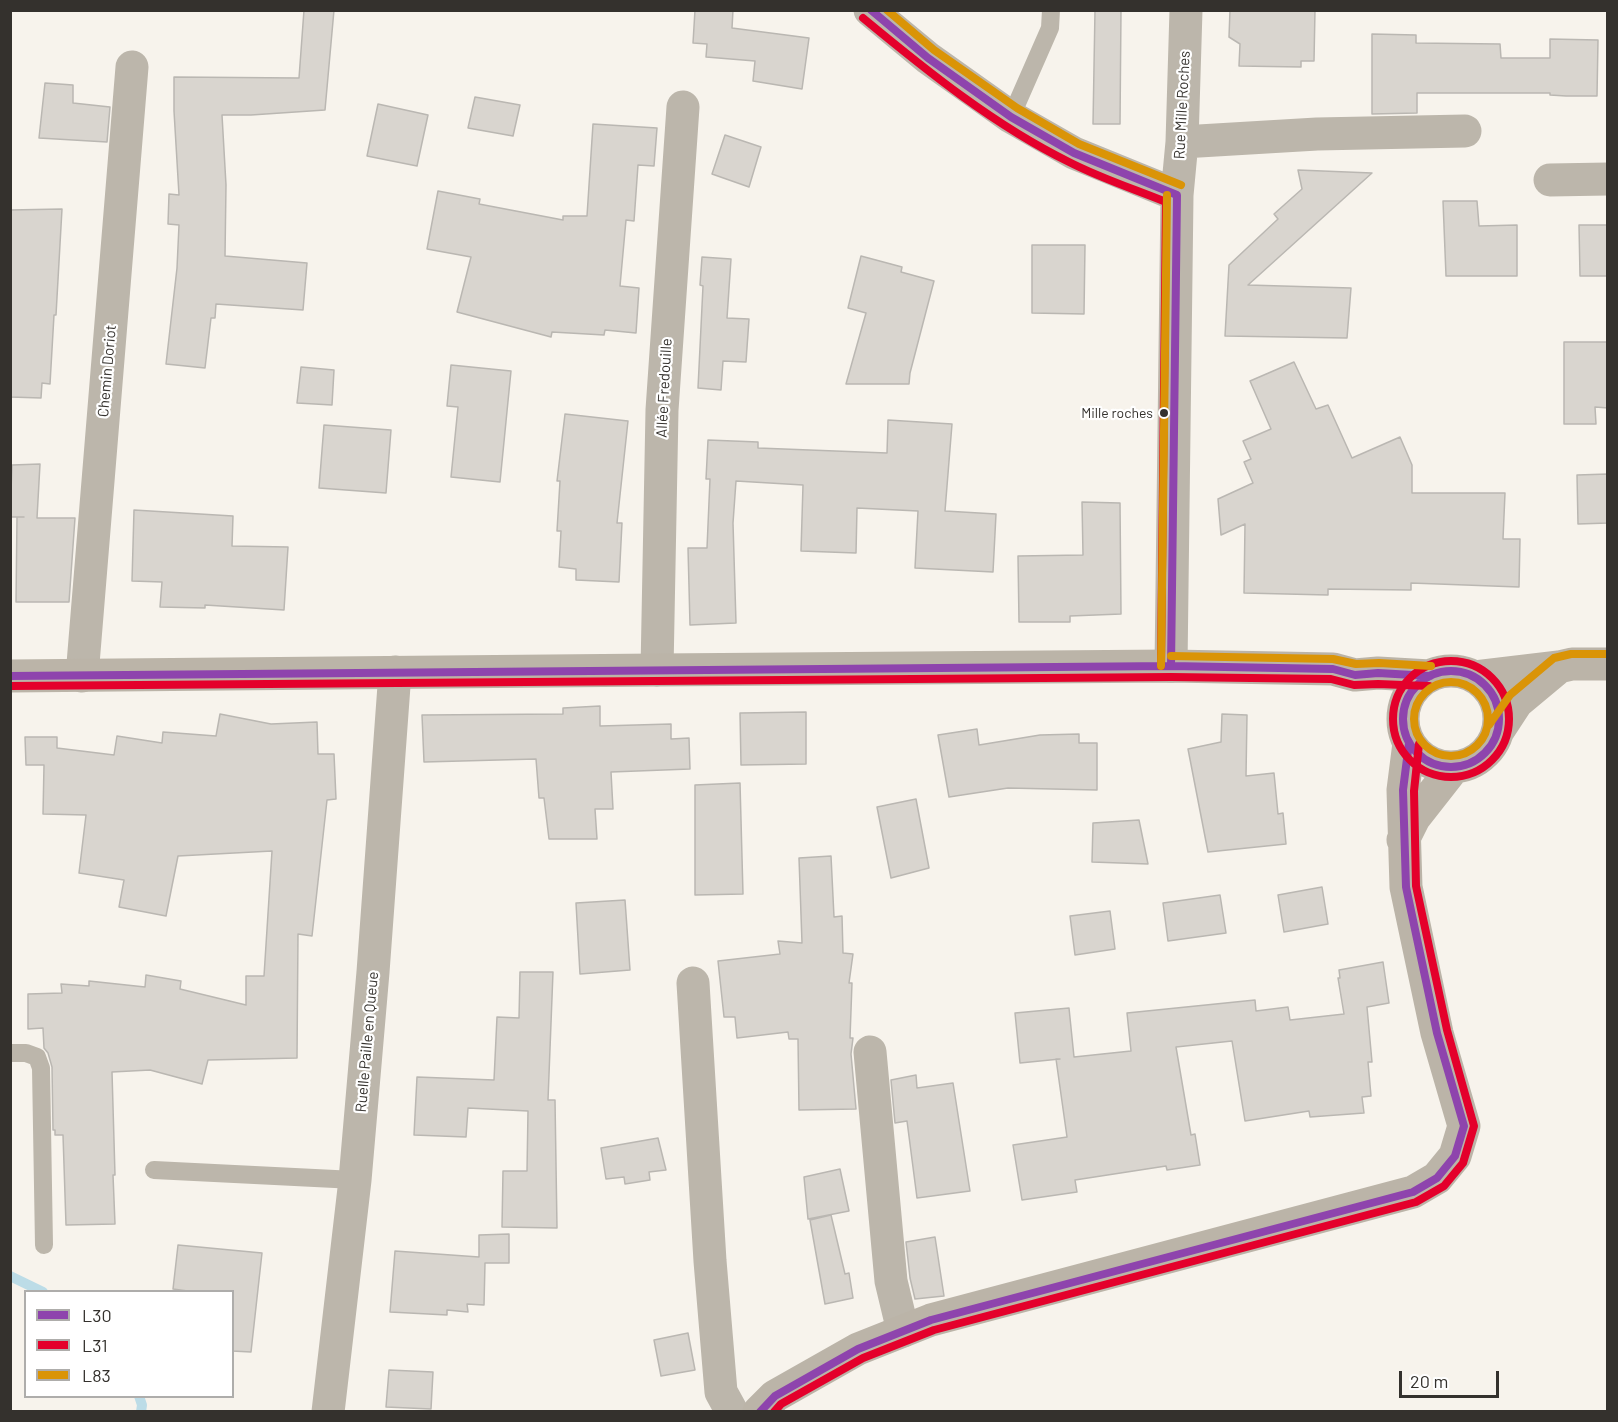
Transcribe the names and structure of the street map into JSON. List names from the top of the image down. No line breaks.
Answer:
{"streets":{"street":["Rue Mille Roches","Chemin Doriot","Allée Fredouille","Ruelle Paille en Queue"]},"places":["Mille roches"],"lines":["transit line L30","transit line L83","transit line L31"],"legend":["L30","L31","L83"],"scale_bar":"20 m"}
